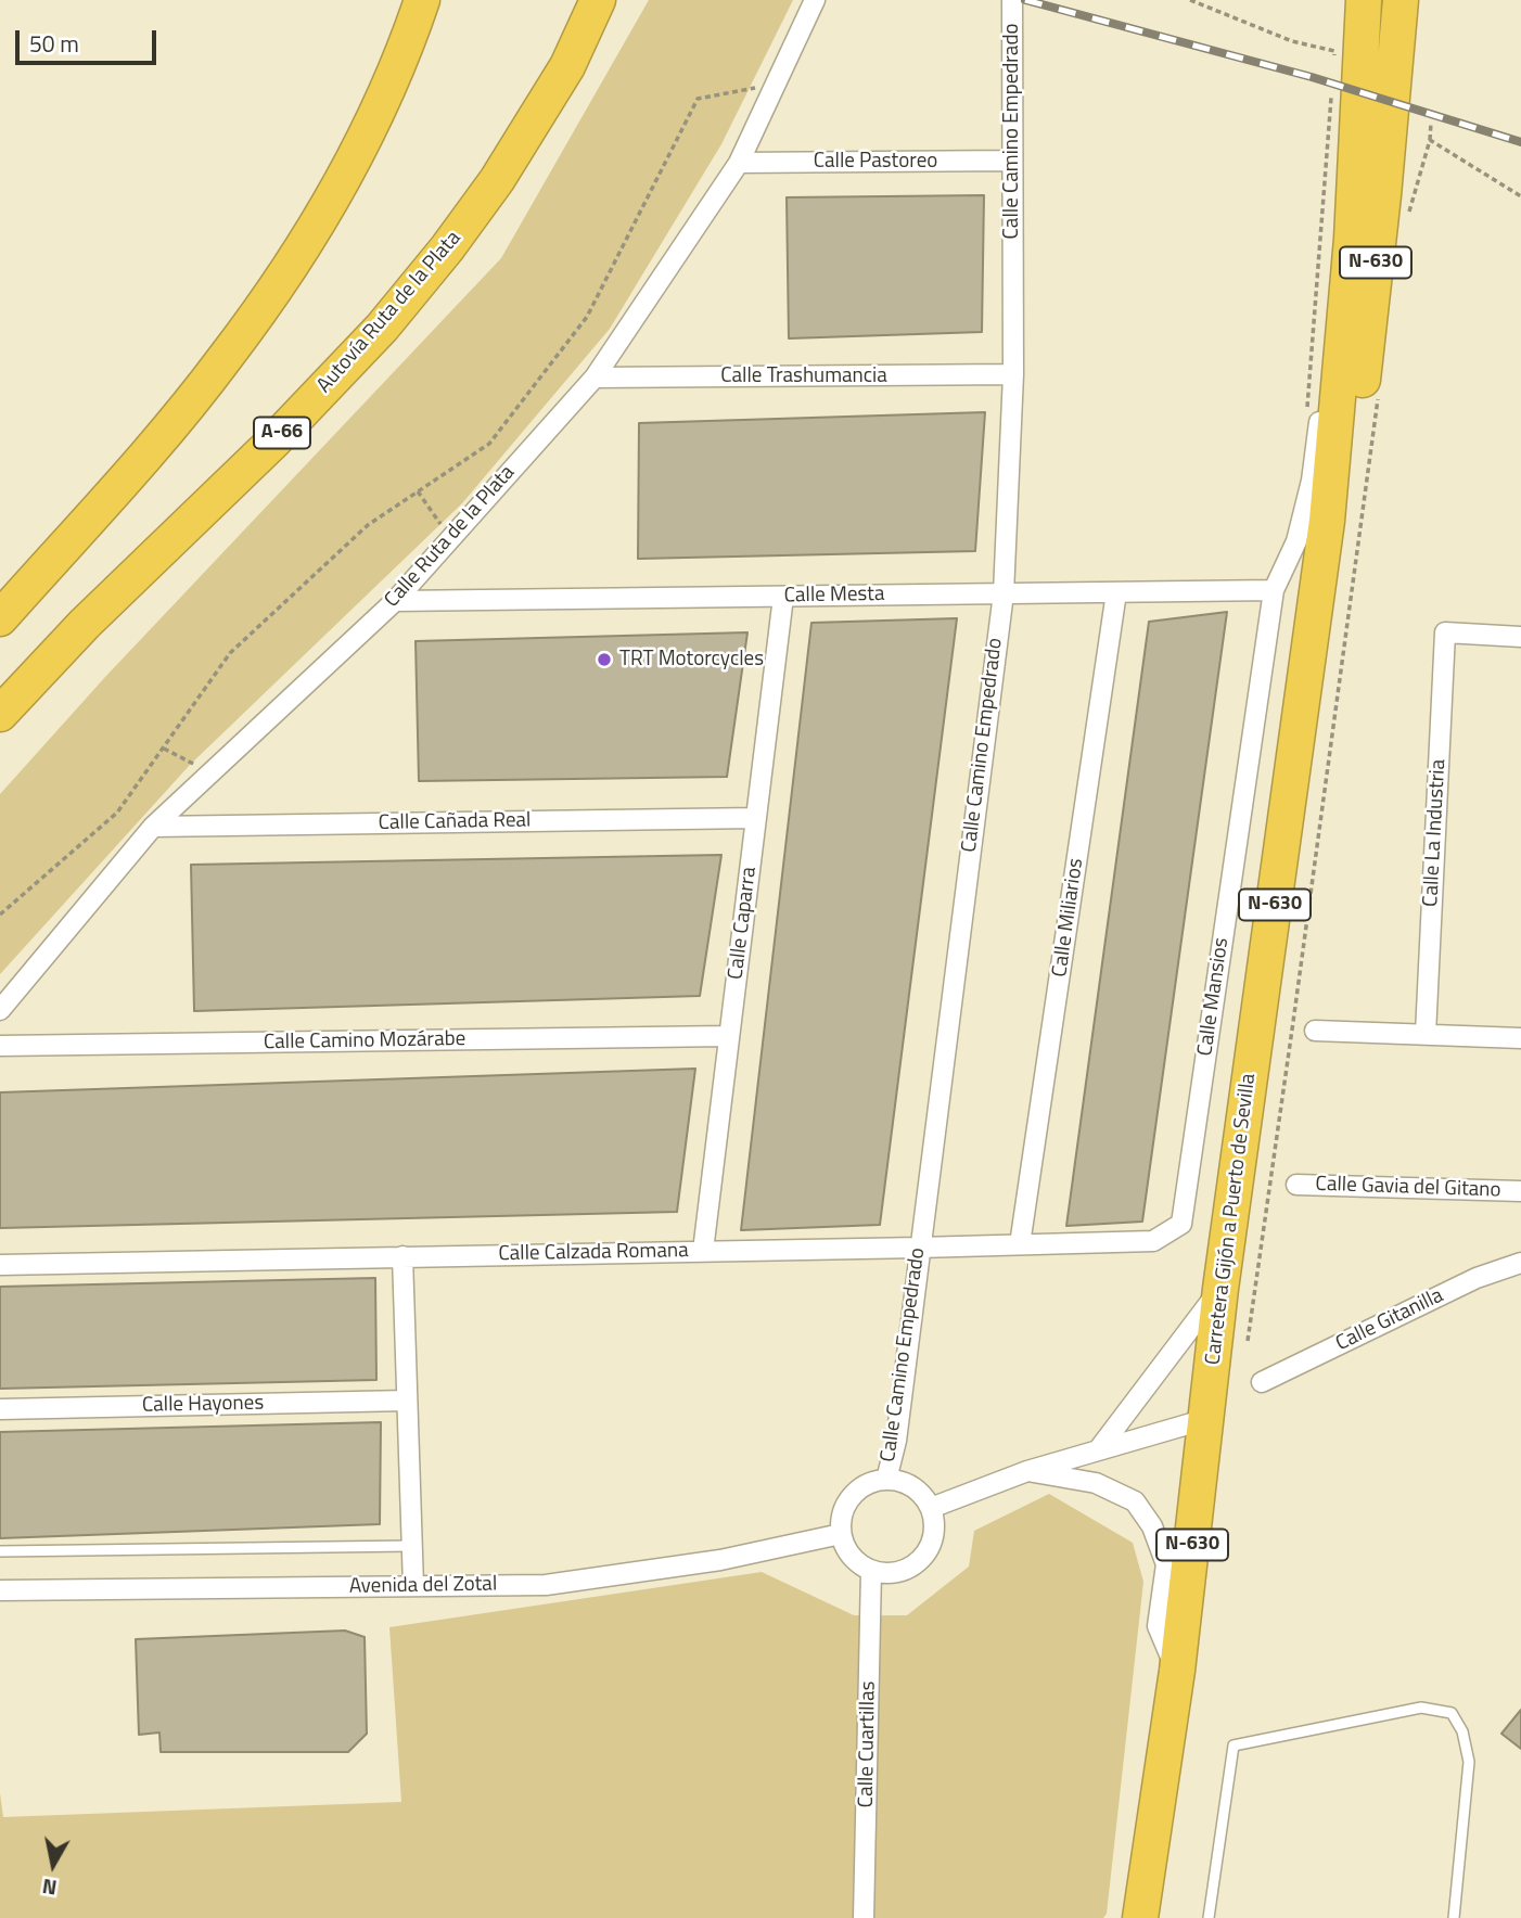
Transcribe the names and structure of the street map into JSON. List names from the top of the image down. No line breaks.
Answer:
{"streets":{"highway":["N-630","Autovía Ruta de la Plata","A-66","Carretera Gijón a Puerto de Sevilla"],"street":["Calle Camino Empedrado","Calle Pastoreo","Calle Trashumancia","Calle Ruta de la Plata","Calle Mesta","Calle Cañada Real","Calle La Industria","Calle Miliarios","Calle Caparra","Calle Mansios","Calle Camino Mozárabe","Calle Gavia del Gitano","Calle Calzada Romana","Calle Gitanilla","Calle Hayones","Avenida del Zotal","Calle Cuartillas"]},"crossings":[["Calle Camino Empedrado","Calle Pastoreo"],["Calle Camino Empedrado","Calle Trashumancia"],["Calle Camino Empedrado","Calle Mesta"],["Calle Camino Empedrado","Calle Calzada Romana"],["Calle Camino Empedrado","Avenida del Zotal"],["Calle Camino Empedrado","Calle Cuartillas"],["Calle Pastoreo","Calle Ruta de la Plata"],["Calle Trashumancia","Calle Ruta de la Plata"],["Calle Ruta de la Plata","Calle Mesta"],["Calle Ruta de la Plata","Calle Cañada Real"],["Calle Mesta","Calle Miliarios"],["Calle Mesta","Calle Caparra"],["Calle Mesta","Calle Mansios"],["Calle Cañada Real","Calle Caparra"],["Calle Miliarios","Calle Calzada Romana"],["Calle Caparra","Calle Camino Mozárabe"],["Calle Caparra","Calle Calzada Romana"],["Calle Mansios","Carretera Gijón a Puerto de Sevilla"],["Calle Mansios","Calle Calzada Romana"],["Avenida del Zotal","Calle Cuartillas"]],"places":["TRT Motorcycles"],"scale_bar":"50 m","north":"bottom"}
